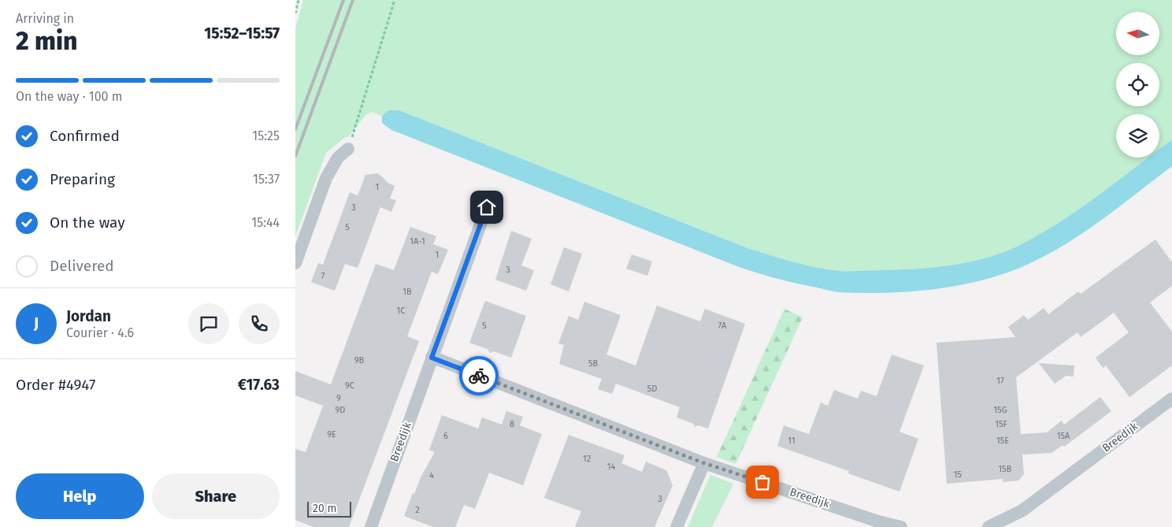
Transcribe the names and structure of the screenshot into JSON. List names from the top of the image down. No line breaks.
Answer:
{"streets":{"street":["Breedijk"]},"house_numbers":["1","3","5","1A-1","1","3","7","1B","1C","5","7A","9B","5B","17","9C","5D","9","9D","15G","8","15F","9E","6","15A","11","15E","12","14","15B","15","4","3","2"],"scale_bar":"20 m","north":"left","page":{"heading":["2 min","Arriving in","15:52–15:57"],"panel":["Jordan","Courier · 4.6","Order #4947","€17.63"],"bar":"On the way · 100 m","list":[["Confirmed","15:25"],["Preparing","15:37"],["On the way","15:44"],"Delivered"],"round":"J","buttons":["Help","Share"],"scale":"20 m"}}
